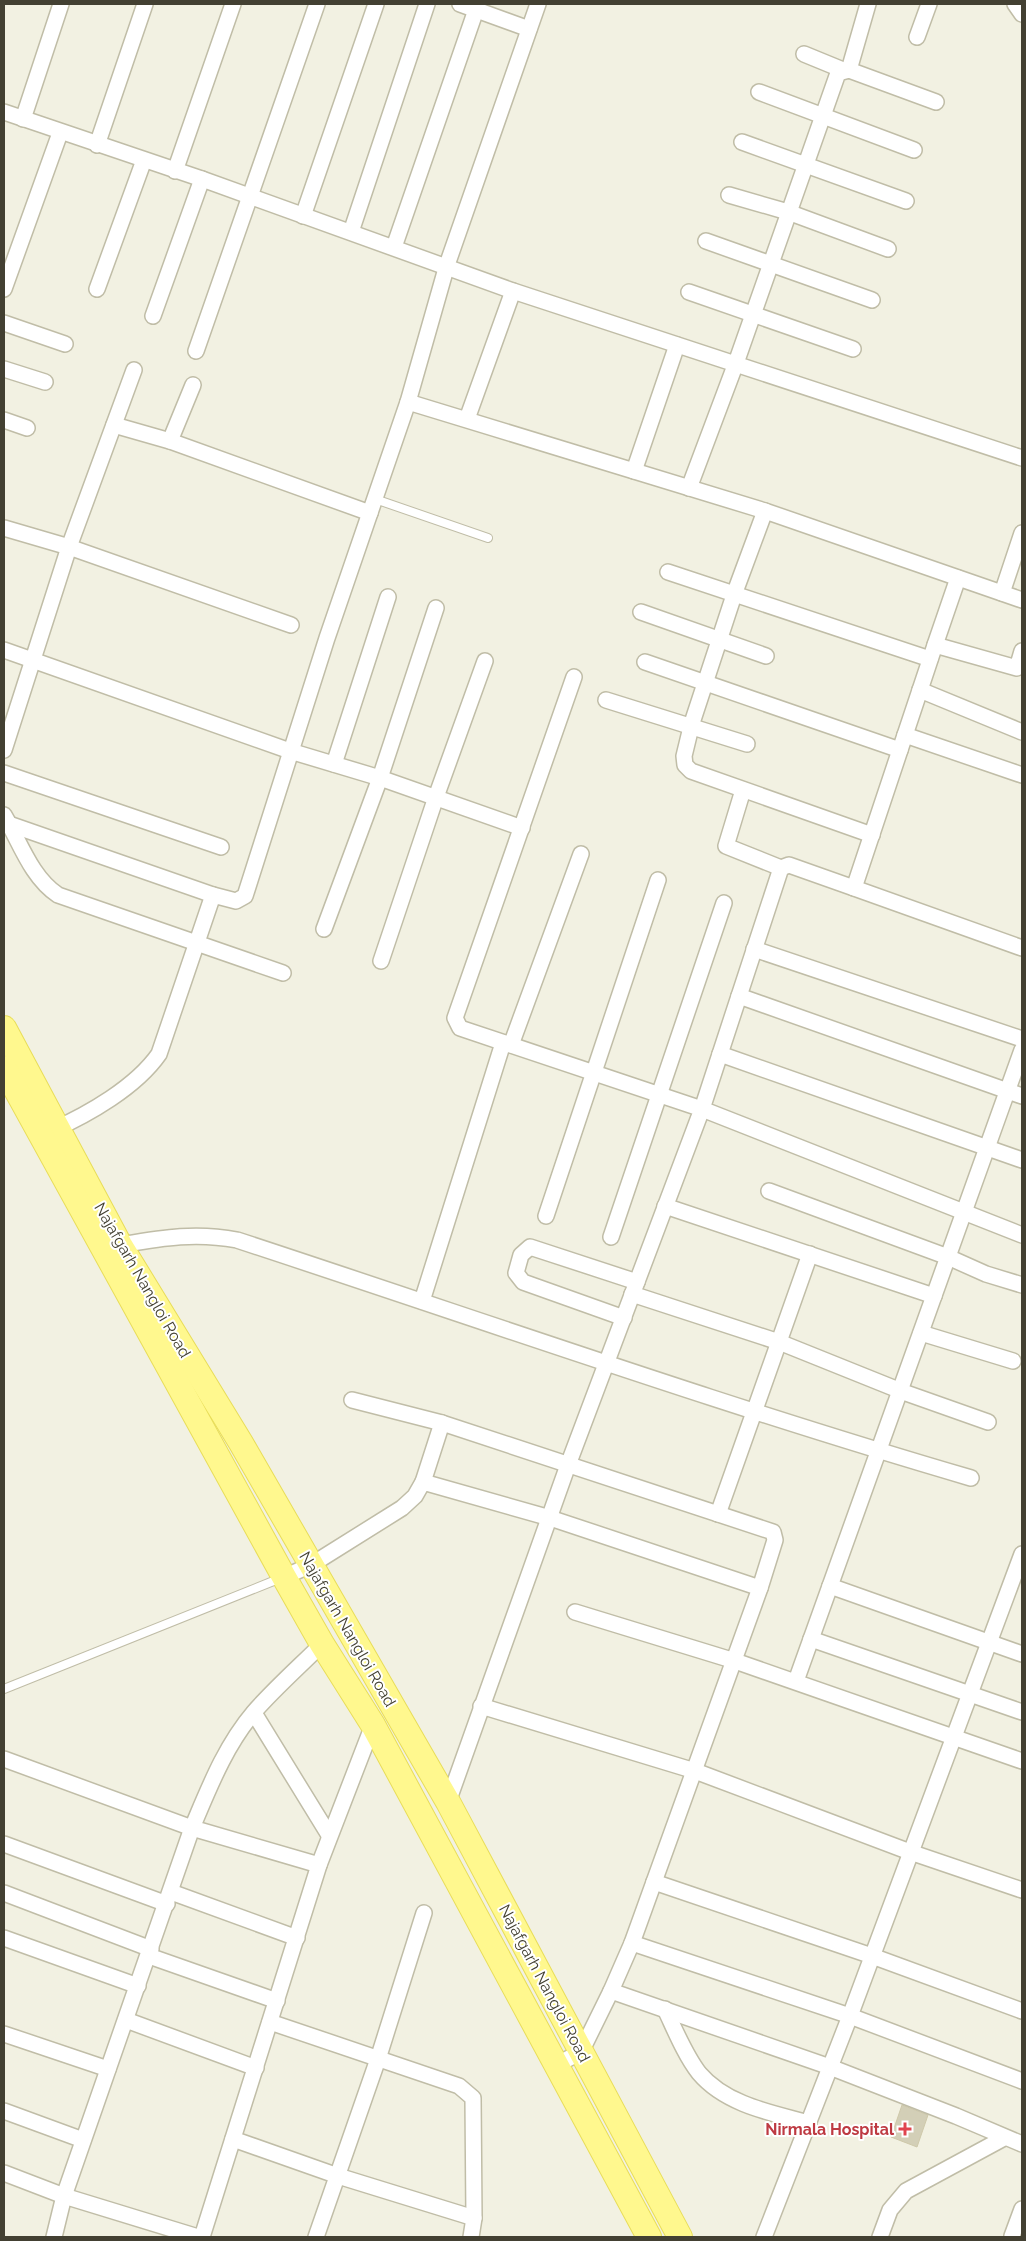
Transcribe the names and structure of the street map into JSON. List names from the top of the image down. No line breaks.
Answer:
{"streets":{"main road":["Najafgarh Nangloi Road"]},"places":{"health":["Nirmala Hospital"]}}
